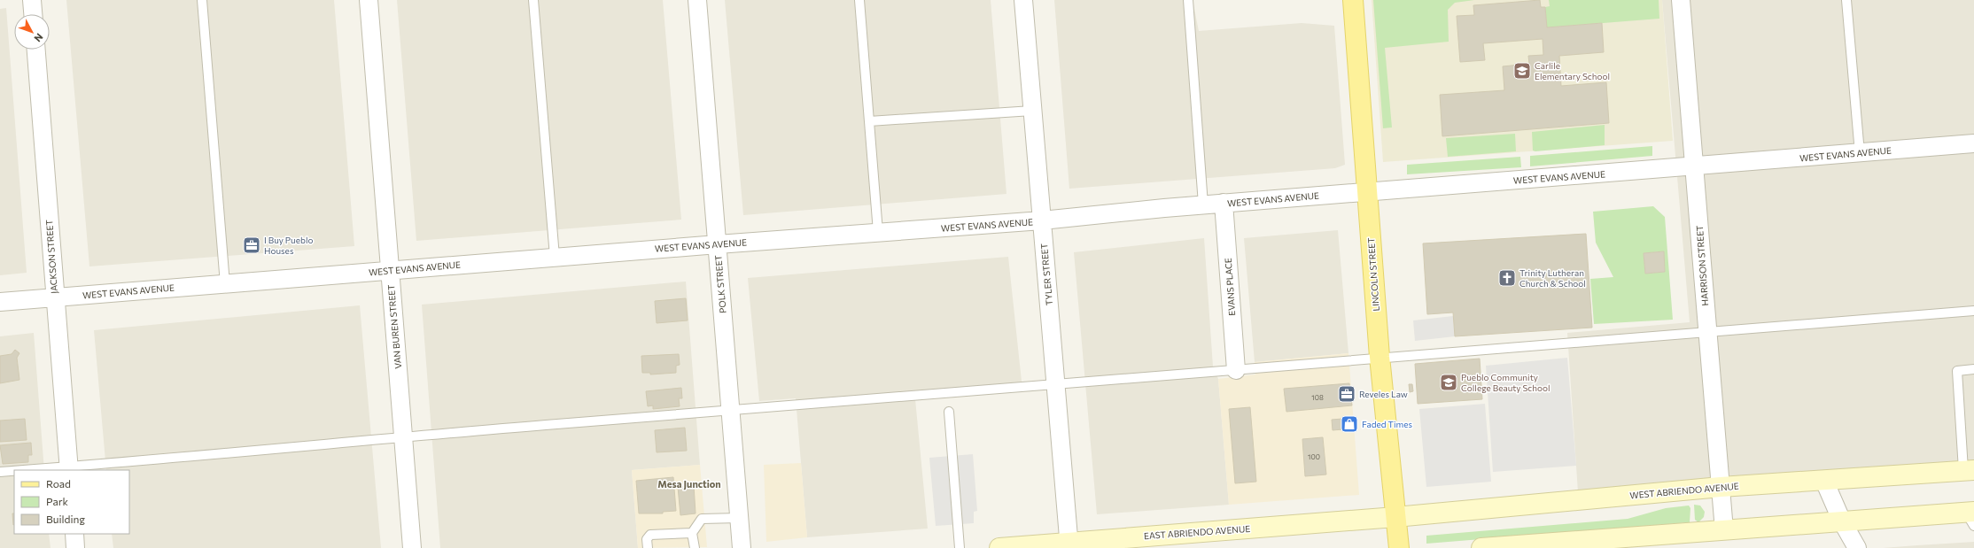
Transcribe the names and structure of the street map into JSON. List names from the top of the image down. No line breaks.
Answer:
{"streets":{"main road":["LINCOLN STREET"],"street":["WEST EVANS AVENUE","JACKSON STREET","HARRISON STREET","TYLER STREET","POLK STREET","EVANS PLACE","VAN BUREN STREET","WEST ABRIENDO AVENUE","EAST ABRIENDO AVENUE"]},"crossings":[["WEST EVANS AVENUE","JACKSON STREET"],["WEST EVANS AVENUE","HARRISON STREET"],["WEST EVANS AVENUE","TYLER STREET"],["WEST EVANS AVENUE","LINCOLN STREET"],["WEST EVANS AVENUE","POLK STREET"],["WEST EVANS AVENUE","EVANS PLACE"],["WEST EVANS AVENUE","VAN BUREN STREET"],["HARRISON STREET","WEST ABRIENDO AVENUE"],["TYLER STREET","EAST ABRIENDO AVENUE"],["LINCOLN STREET","WEST ABRIENDO AVENUE"],["LINCOLN STREET","EAST ABRIENDO AVENUE"],["WEST ABRIENDO AVENUE","EAST ABRIENDO AVENUE"]],"districts":["Mesa Junction"],"places":{"school or university":["Carlile Elementary School","Pueblo Community College Beauty School"],"office":["I Buy Pueblo Houses","Reveles Law"],"church":["Trinity Lutheran Church & School"],"shop":["Faded Times"]},"house_numbers":["108","100"],"legend":["Road","Park","Building"],"north":"bottom right"}
